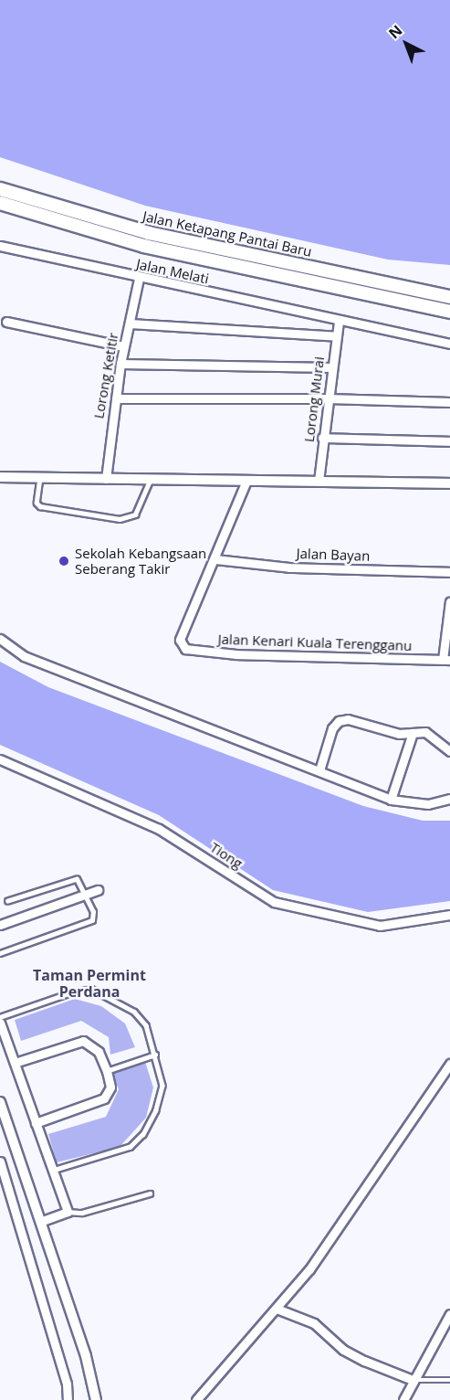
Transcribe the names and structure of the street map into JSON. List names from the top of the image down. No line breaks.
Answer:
{"streets":{"main road":["Jalan Ketapang Pantai Baru"],"street":["Jalan Melati","Lorong Ketitir","Lorong Murai","Jalan Bayan","Jalan Kenari Kuala Terengganu","Tiong"]},"crossings":[["Jalan Melati","Lorong Ketitir"],["Jalan Melati","Lorong Murai"],["Jalan Bayan","Jalan Kenari Kuala Terengganu"]],"districts":["Taman Permint Perdana"],"places":["Sekolah Kebangsaan Seberang Takir"],"north":"top left"}
